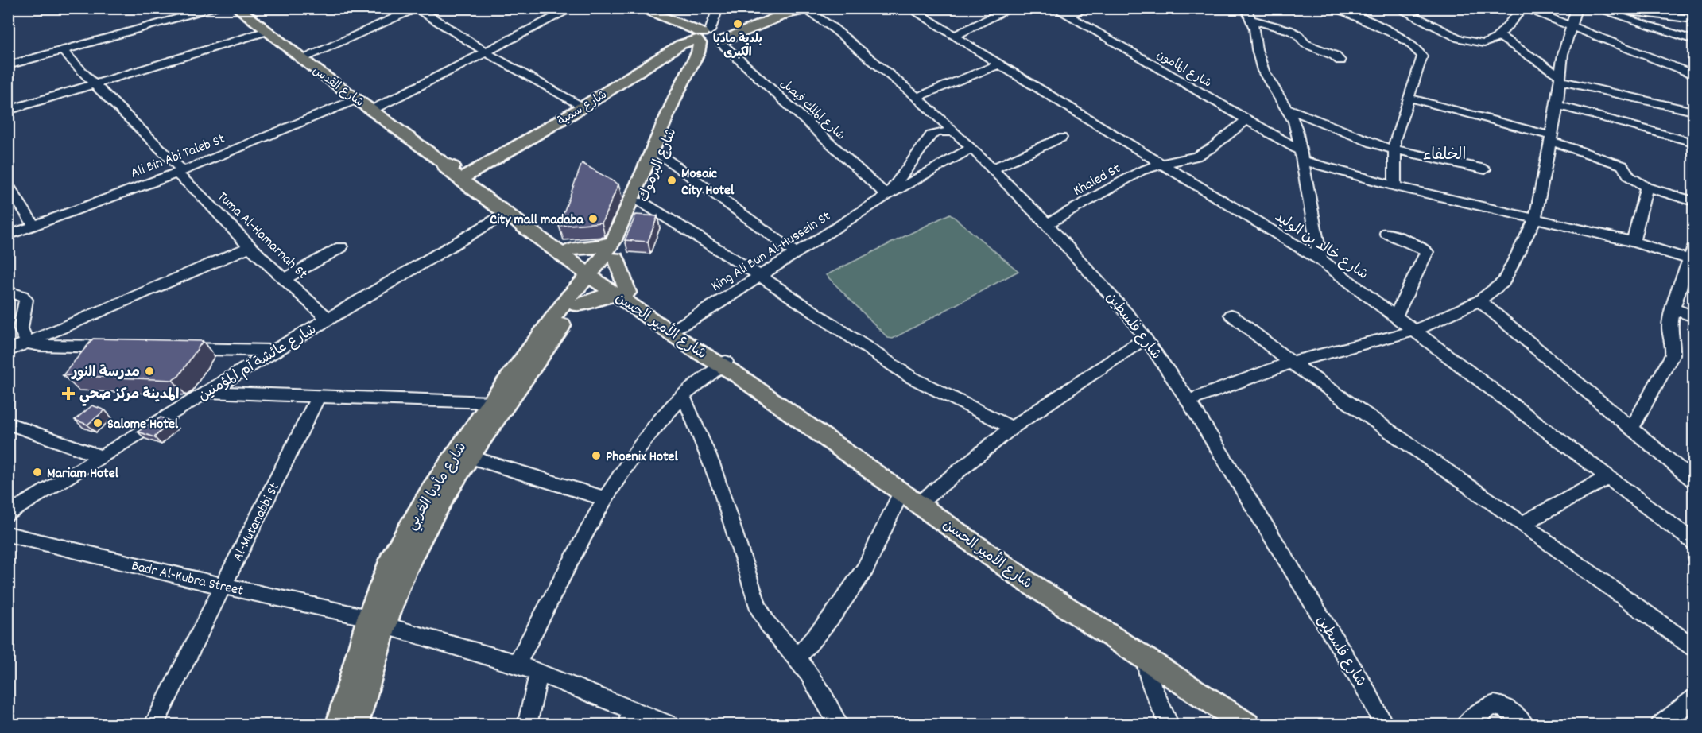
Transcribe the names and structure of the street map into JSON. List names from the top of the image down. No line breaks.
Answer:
{"streets":{"main road":["شارع القدس","شارع سمية","شارع اليرموك","شارع الأمير الحسن","شارع مأدبا الغربي"],"street":["شارع المأمون","شارع الملك فيصل","Ali Bin Abi Taleb St","Khaled St","Tuma Al-Hamarnah St","شارع خالد بن الوليد","King Ali Bun Al-Hussein St","شارع فلسطين","شارع عائشة أم المؤمنين","Al-Mutanabbi St","Badr Al-Kubra Street"]},"crossings":[["شارع المأمون","Khaled St"],["شارع القدس","شارع سمية"],["شارع القدس","Ali Bin Abi Taleb St"],["شارع القدس","شارع اليرموك"],["شارع القدس","شارع الأمير الحسن"],["شارع القدس","شارع عائشة أم المؤمنين"],["شارع القدس","شارع مأدبا الغربي"],["شارع سمية","شارع الملك فيصل"],["شارع سمية","شارع اليرموك"],["شارع سمية","شارع فلسطين"],["شارع الملك فيصل","شارع اليرموك"],["شارع الملك فيصل","King Ali Bun Al-Hussein St"],["Ali Bin Abi Taleb St","Tuma Al-Hamarnah St"],["شارع اليرموك","شارع الأمير الحسن"],["شارع اليرموك","شارع مأدبا الغربي"],["Khaled St","شارع خالد بن الوليد"],["Khaled St","شارع فلسطين"],["Tuma Al-Hamarnah St","شارع عائشة أم المؤمنين"],["King Ali Bun Al-Hussein St","شارع الأمير الحسن"],["King Ali Bun Al-Hussein St","شارع فلسطين"],["شارع الأمير الحسن","شارع مأدبا الغربي"],["شارع مأدبا الغربي","Badr Al-Kubra Street"],["Al-Mutanabbi St","Badr Al-Kubra Street"]],"districts":["الخلفاء"],"places":{"other":["بلدية مادبا الكبرى","Mosaic City Hotel","City mall madaba","مدرسة النور","Salome Hotel","Phoenix Hotel","Mariam Hotel"],"health":["المدينة مركز صحي"]}}
